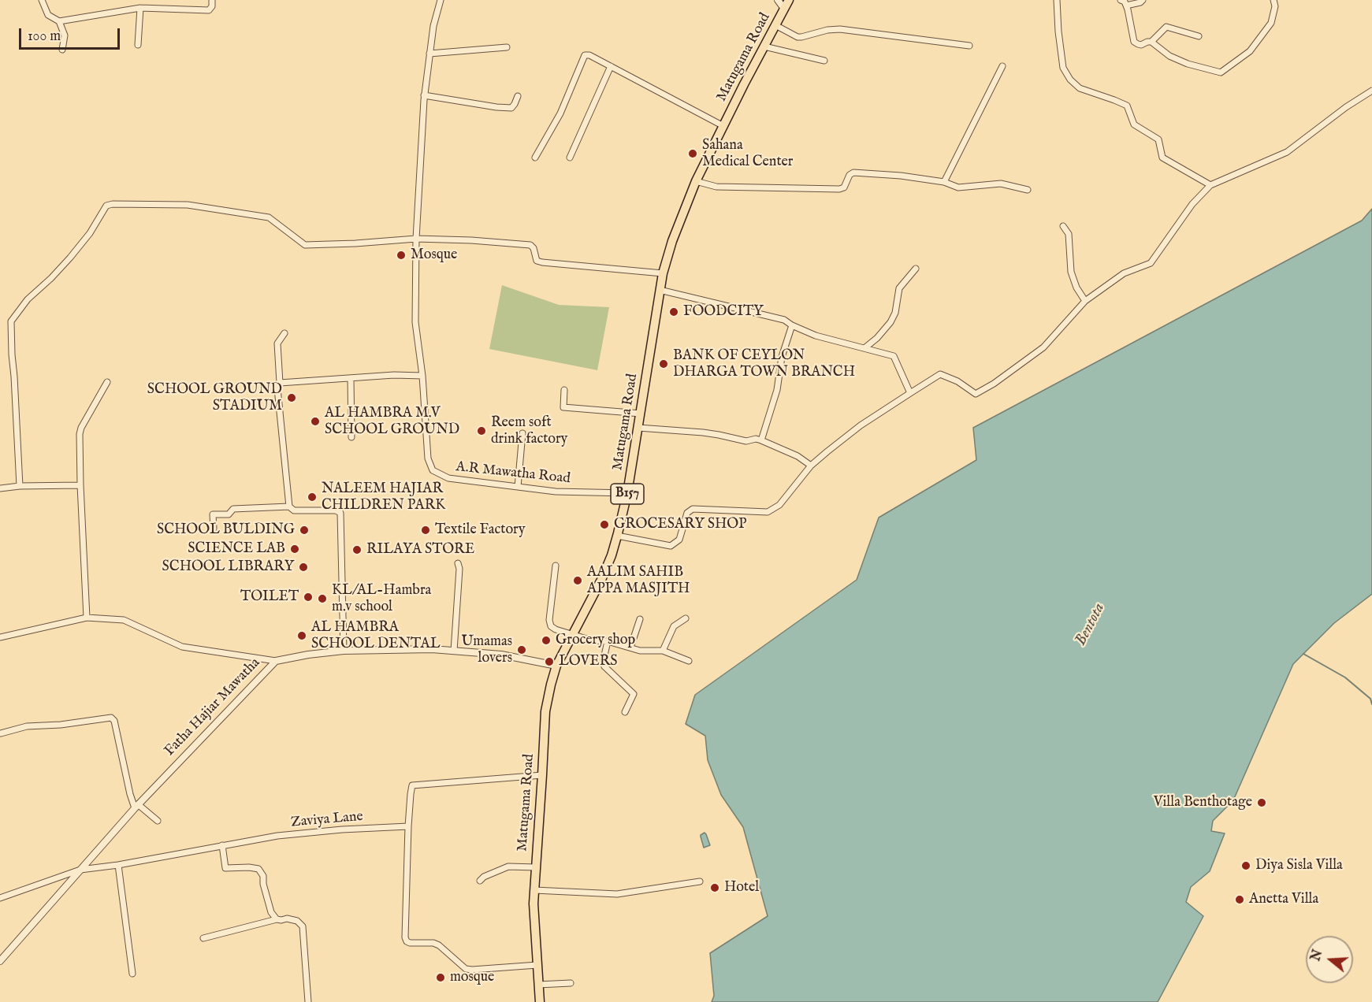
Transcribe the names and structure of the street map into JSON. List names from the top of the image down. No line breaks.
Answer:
{"streets":{"main road":["Matugama Road","B157"],"street":["A.R Mawatha Road","Fatha Hajiar Mawatha","Zaviya Lane"]},"crossings":[["Matugama Road","A.R Mawatha Road"],["Matugama Road","Fatha Hajiar Mawatha"],["Fatha Hajiar Mawatha","Zaviya Lane"]],"water":["Bentota"],"places":["Sahana Medical Center","Mosque","FOODCITY","BANK OF CEYLON DHARGA TOWN BRANCH","SCHOOL GROUND STADIUM","AL HAMBRA M.V SCHOOL GROUND","Reem soft drink factory","NALEEM HAJIAR CHILDREN PARK","GROCESARY SHOP","SCHOOL BULDING","Textile Factory","SCIENCE LAB","RILAYA STORE","SCHOOL LIBRARY","AALIM SAHIB APPA MASJITH","TOILET","KL/AL-Hambra m.v school","AL HAMBRA SCHOOL DENTAL","Grocery shop","Umamas lovers","LOVERS","Villa Benthotage","Diya Sisla Villa","Hotel","Anetta Villa","mosque"],"scale_bar":"100 m","north":"left"}
